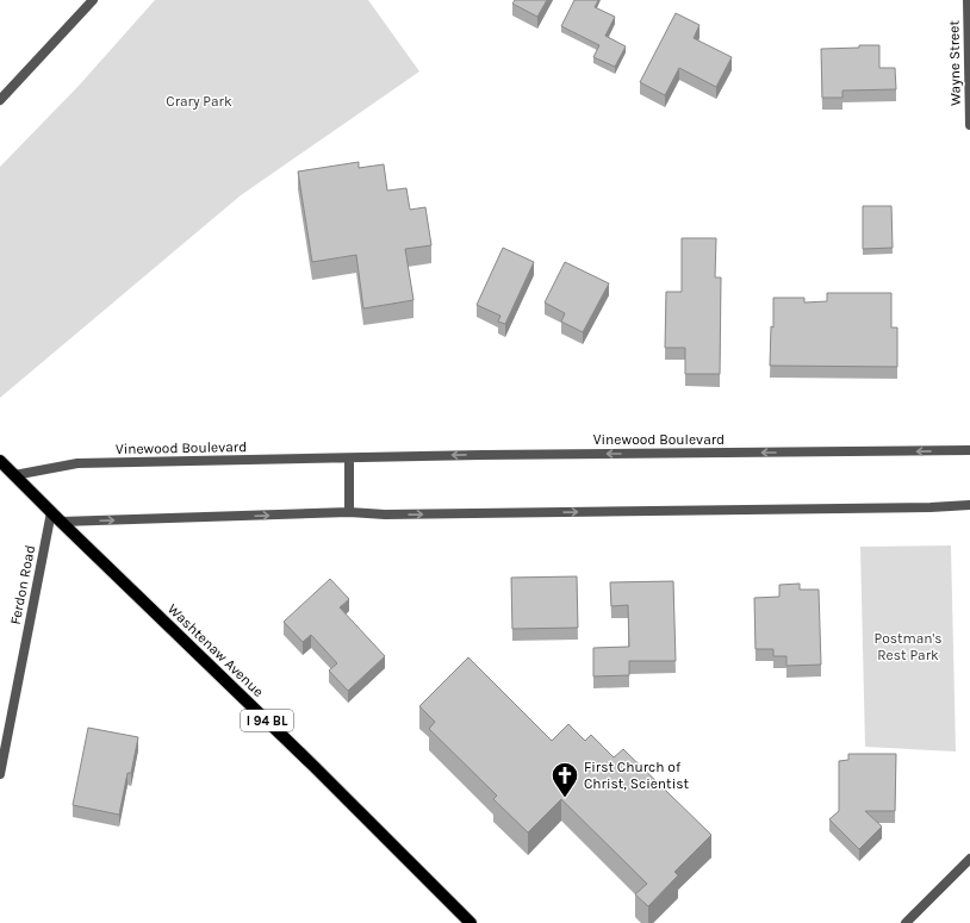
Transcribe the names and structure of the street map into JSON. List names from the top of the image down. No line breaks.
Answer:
{"streets":{"main road":["Washtenaw Avenue","I 94 BL"],"street":["Wayne Street","Vinewood Boulevard","Ferdon Road"]},"crossings":[["Vinewood Boulevard","Washtenaw Avenue"],["Ferdon Road","Washtenaw Avenue"]],"parks":["Crary Park","Postman's Rest Park"],"places":{"church":["First Church of Christ, Scientist"]}}
